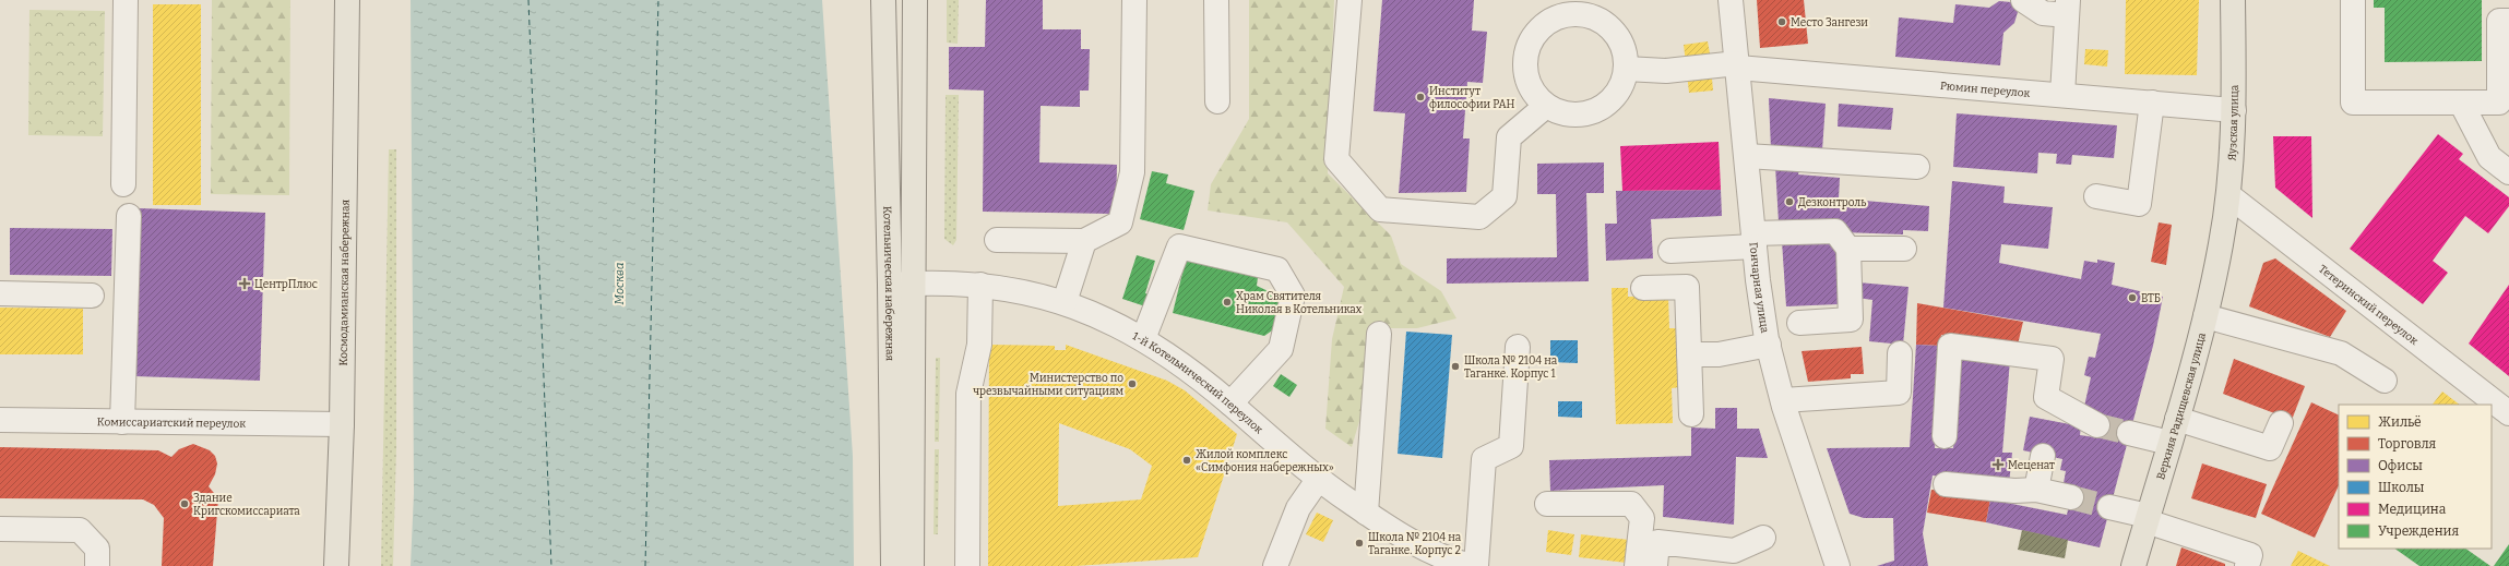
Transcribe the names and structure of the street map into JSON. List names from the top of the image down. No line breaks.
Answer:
{"streets":{"main road":["Яузская улица","Котельническая набережная","Космодамианская набережная","Верхняя Радищевская улица"],"street":["Рюмин переулок","Гончарная улица","Тетеринский переулок","1-й Котельнический переулок","Комиссариатский переулок"]},"crossings":[["Рюмин переулок","Яузская улица"],["Рюмин переулок","Гончарная улица"],["Яузская улица","Тетеринский переулок"],["Яузская улица","Верхняя Радищевская улица"],["Котельническая набережная","1-й Котельнический переулок"],["Космодамианская набережная","Комиссариатский переулок"]],"water":["Москва"],"places":{"other":["Место Зангези","Институт философии РАН","Дезконтроль","ВТБ","Храм Святителя Николая в Котельниках","Школа № 2104 на Таганке. Корпус 1","Министерство по чрезвычайными ситуациям","Жилой комплекс «Симфония набережных»","Здание Кригскомиссариата","Школа № 2104 на Таганке. Корпус 2"],"health":["ЦентрПлюс","Меценат"]},"legend":["Жильё","Торговля","Офисы","Школы","Медицина","Учреждения"]}
